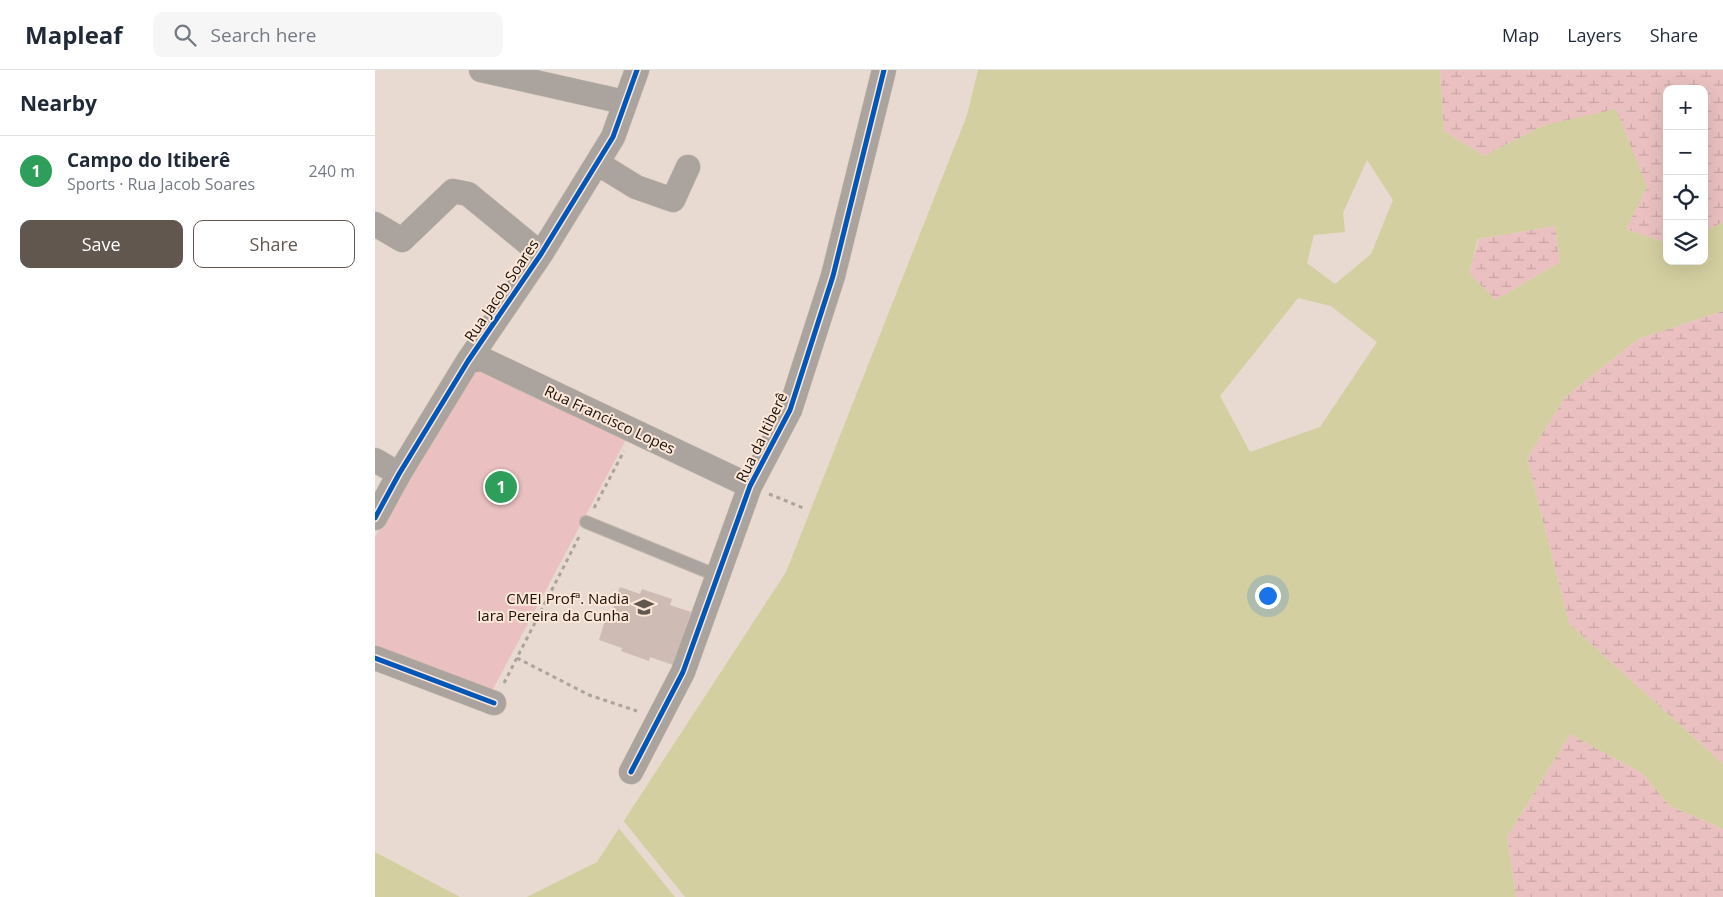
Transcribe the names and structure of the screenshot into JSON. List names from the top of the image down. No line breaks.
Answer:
{"streets":{"street":["Rua Jacob Soares","Rua Francisco Lopes","Rua da Itiberê"]},"crossings":[["Rua Jacob Soares","Rua Francisco Lopes"],["Rua Francisco Lopes","Rua da Itiberê"]],"places":{"school or university":["CMEI Profª. Nadia Iara Pereira da Cunha"]},"page":{"header":"Mapleaf","search":"Search here","nav":["Map","Layers","Share"],"heading":"Nearby","map_buttons":["+","−"],"list":[{"mark":"1","name":"Campo do Itiberê","note":"Sports · Rua Jacob Soares","value":"240 m"}],"buttons":["Save","Share"],"pins":"1"}}
